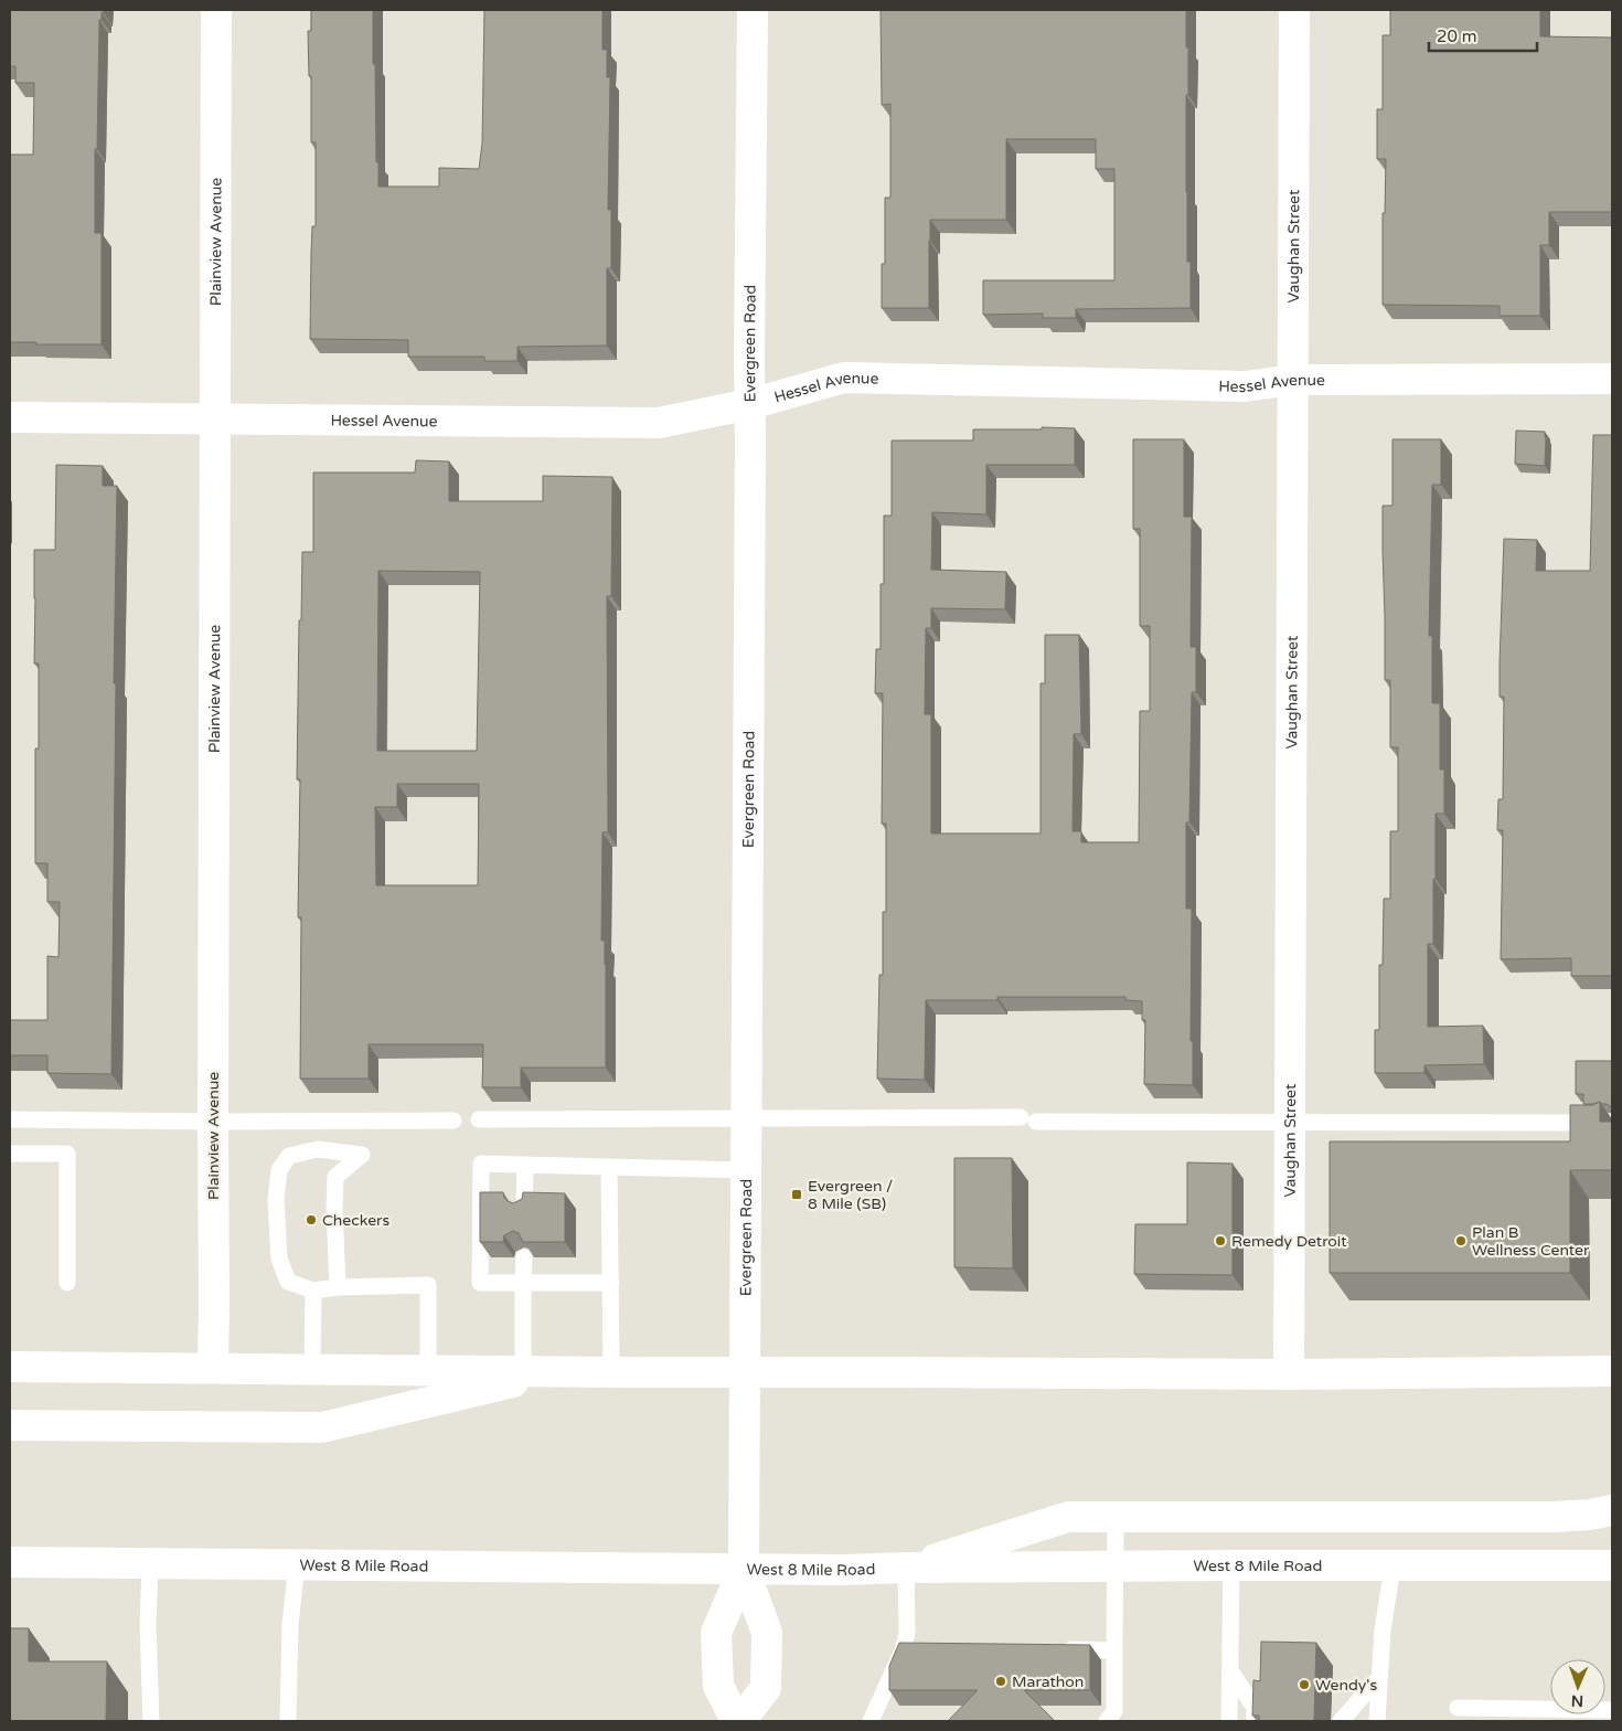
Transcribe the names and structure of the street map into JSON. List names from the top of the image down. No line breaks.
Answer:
{"streets":{"main road":["Plainview Avenue","Vaughan Street","Evergreen Road","Hessel Avenue","West 8 Mile Road"]},"crossings":[["Plainview Avenue","Hessel Avenue"],["Vaughan Street","Hessel Avenue"],["Evergreen Road","Hessel Avenue"],["Evergreen Road","West 8 Mile Road"]],"places":{"transit":["Evergreen / 8 Mile (SB)"],"other":["Checkers","Remedy Detroit","Plan B Wellness Center","Marathon","Wendy's"]},"scale_bar":"20 m","north":"bottom"}
